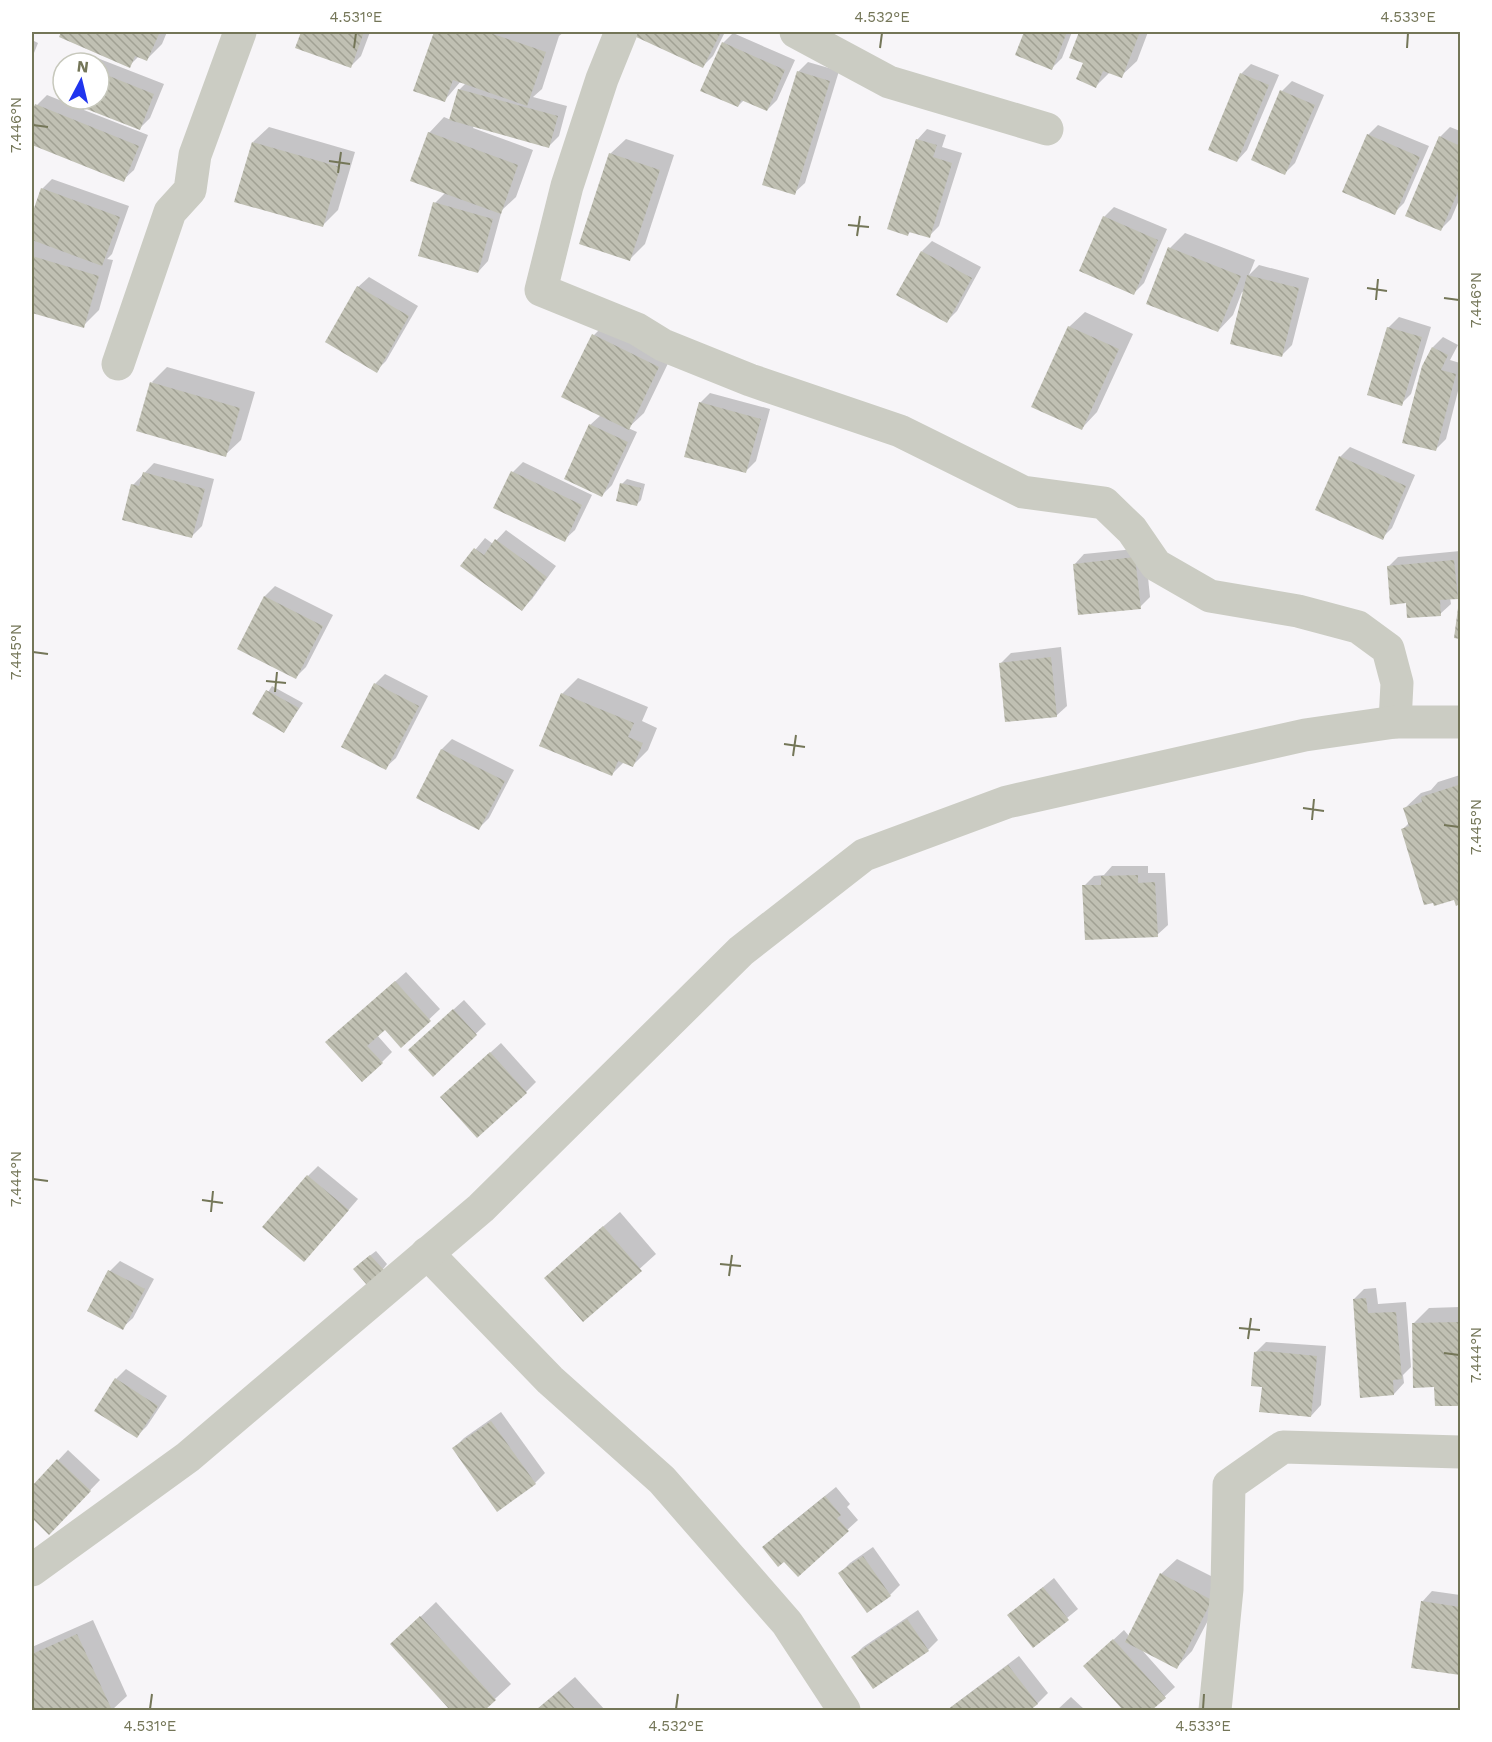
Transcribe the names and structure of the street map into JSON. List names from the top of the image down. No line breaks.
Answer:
{"north":"top","coordinates":["4.531°E","4.532°E","4.533°E","7.446°N","7.445°N","7.444°N"]}
